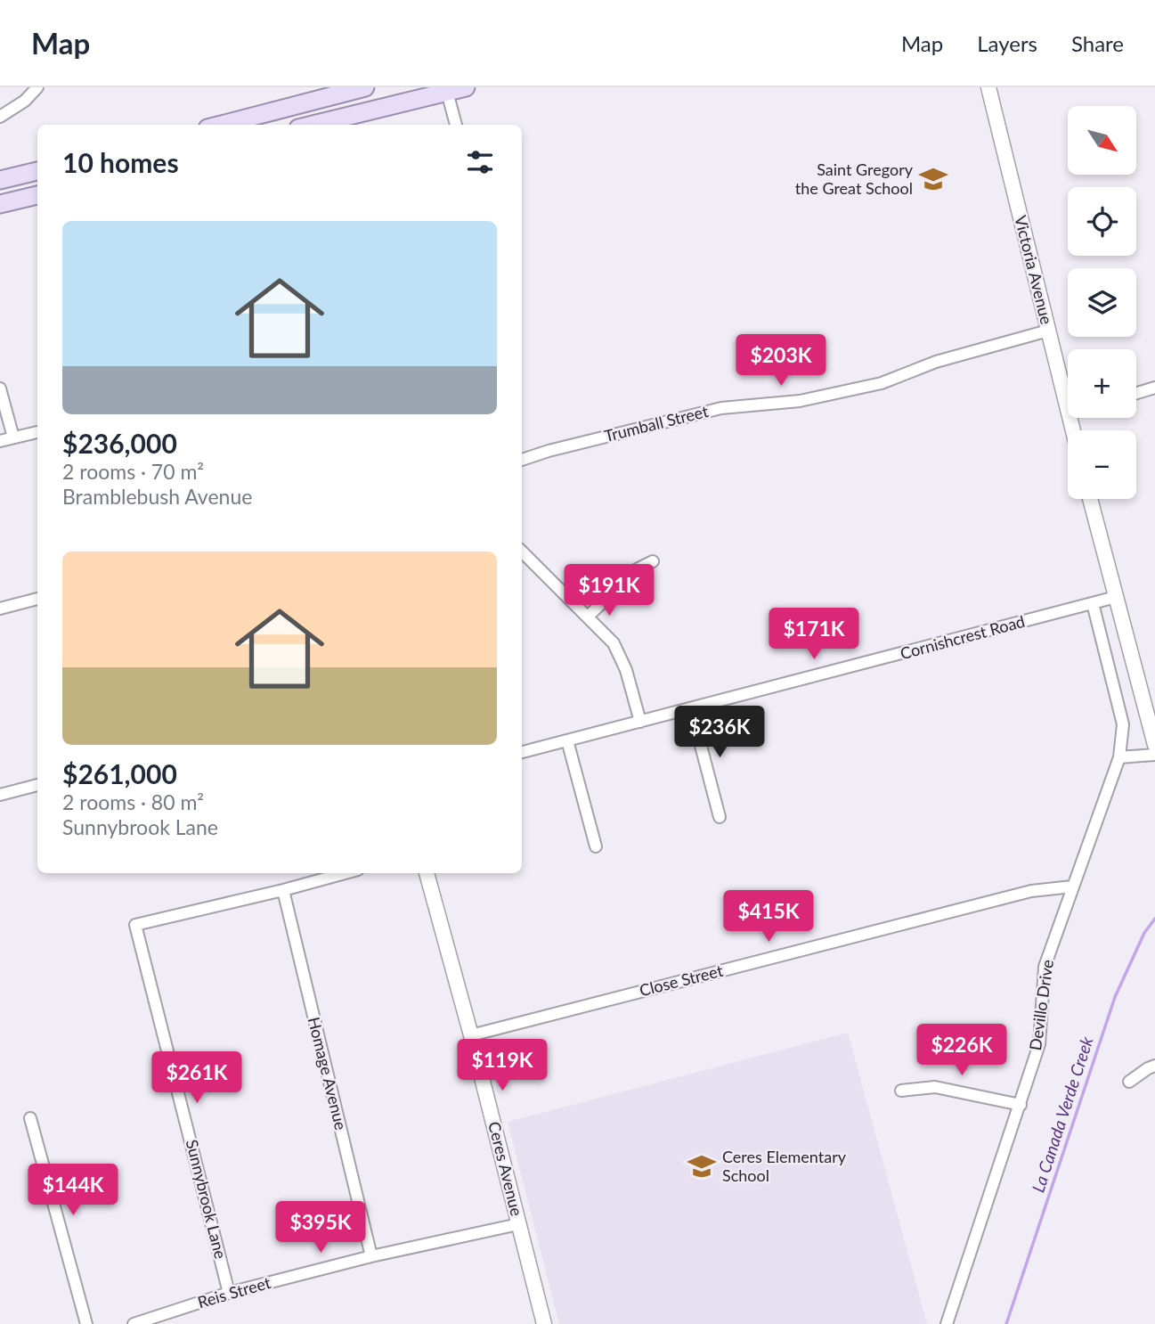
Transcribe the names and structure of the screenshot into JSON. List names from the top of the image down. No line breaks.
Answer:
{"streets":{"street":["Victoria Avenue","Trumball Street","Cornishcrest Road","Close Street","Devillo Drive","Homage Avenue","Ceres Avenue","Sunnybrook Lane","Reis Street"]},"crossings":[["Victoria Avenue","Trumball Street"],["Close Street","Devillo Drive"],["Close Street","Ceres Avenue"],["Homage Avenue","Sunnybrook Lane"],["Homage Avenue","Reis Street"],["Ceres Avenue","Reis Street"],["Sunnybrook Lane","Reis Street"]],"water":["La Canada Verde Creek"],"places":{"school or university":["Saint Gregory the Great School","Ceres Elementary School"]},"north":"bottom right","page":{"header":"Map","nav":["Map","Layers","Share"],"map_buttons":["+","−"],"heading":"10 homes","list":[{"name":"$236,000","note":"2 rooms · 70 m² · Bramblebush Avenue"},{"name":"$261,000","note":"2 rooms · 80 m² · Sunnybrook Lane"}],"price":["$203K","$191K","$171K","$236K","$415K","$226K","$119K","$261K","$144K","$395K"]}}
